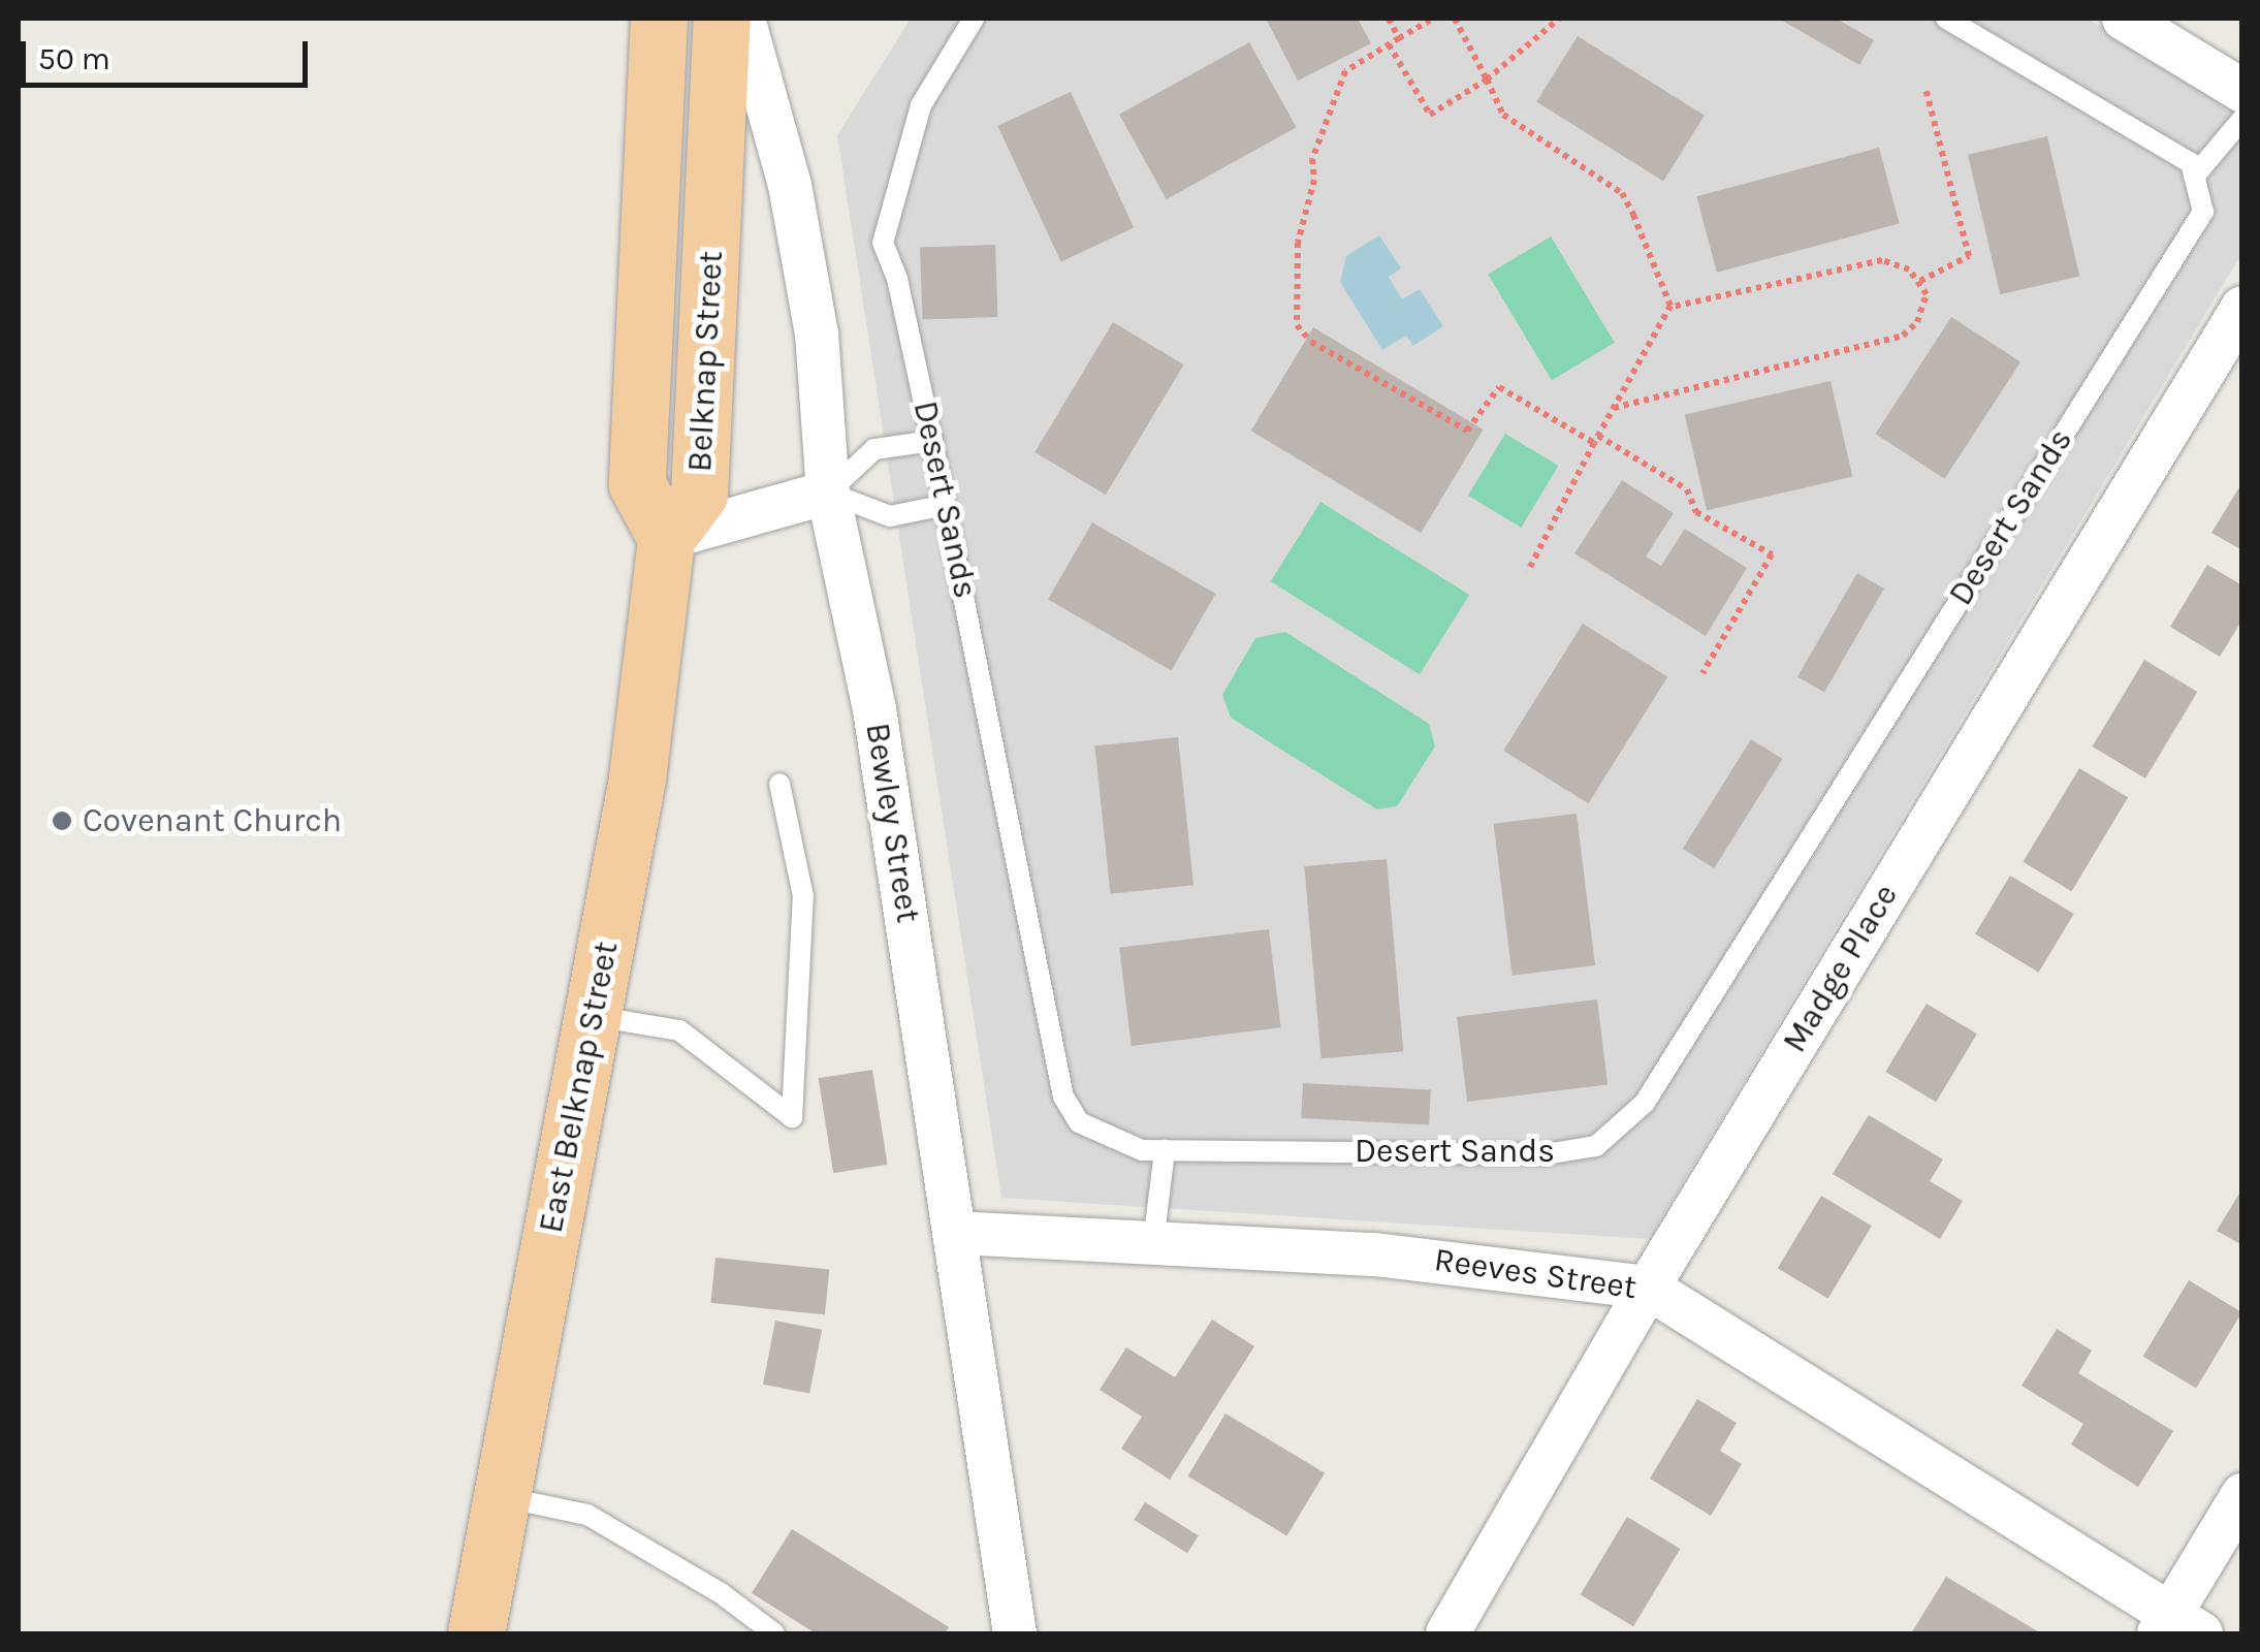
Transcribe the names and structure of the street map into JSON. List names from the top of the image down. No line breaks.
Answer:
{"streets":{"main road":["Belknap Street","East Belknap Street"],"street":["Bewley Street","Madge Place","Reeves Street"],"lane":["Desert Sands"]},"crossings":[["Belknap Street","East Belknap Street"],["Bewley Street","Reeves Street"],["Madge Place","Reeves Street"]],"places":["Covenant Church"],"scale_bar":"50 m"}
